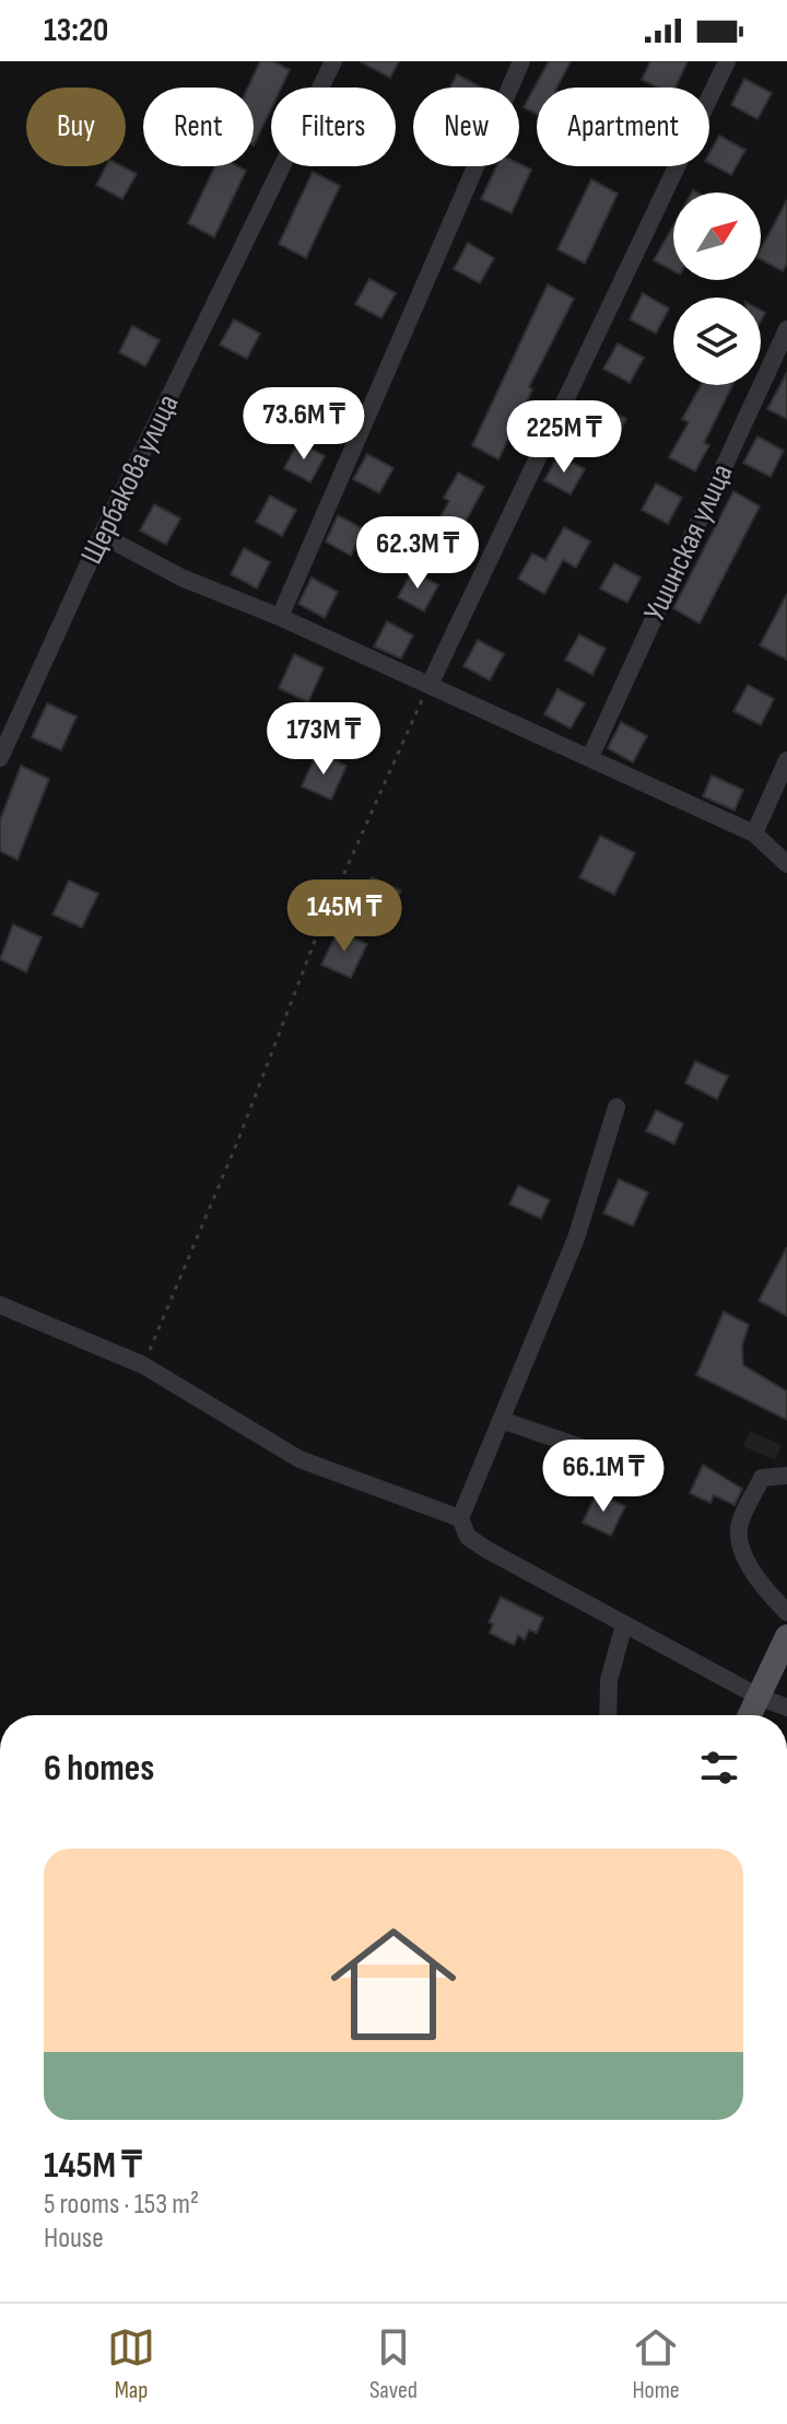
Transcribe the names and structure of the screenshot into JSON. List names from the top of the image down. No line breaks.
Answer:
{"streets":{"street":["Щербакова улица","Ушинская улица"]},"north":"top right","page":{"status":"13:20","chip":["Buy","Rent","Filters","New","Apartment"],"price":["73.6M ₸","225M ₸","62.3M ₸","173M ₸","145M ₸","66.1M ₸"],"heading":"6 homes","list":[{"name":"145M ₸","note":"5 rooms · 153 m² · House"}],"tabs":["Map","Saved","Home"]}}
